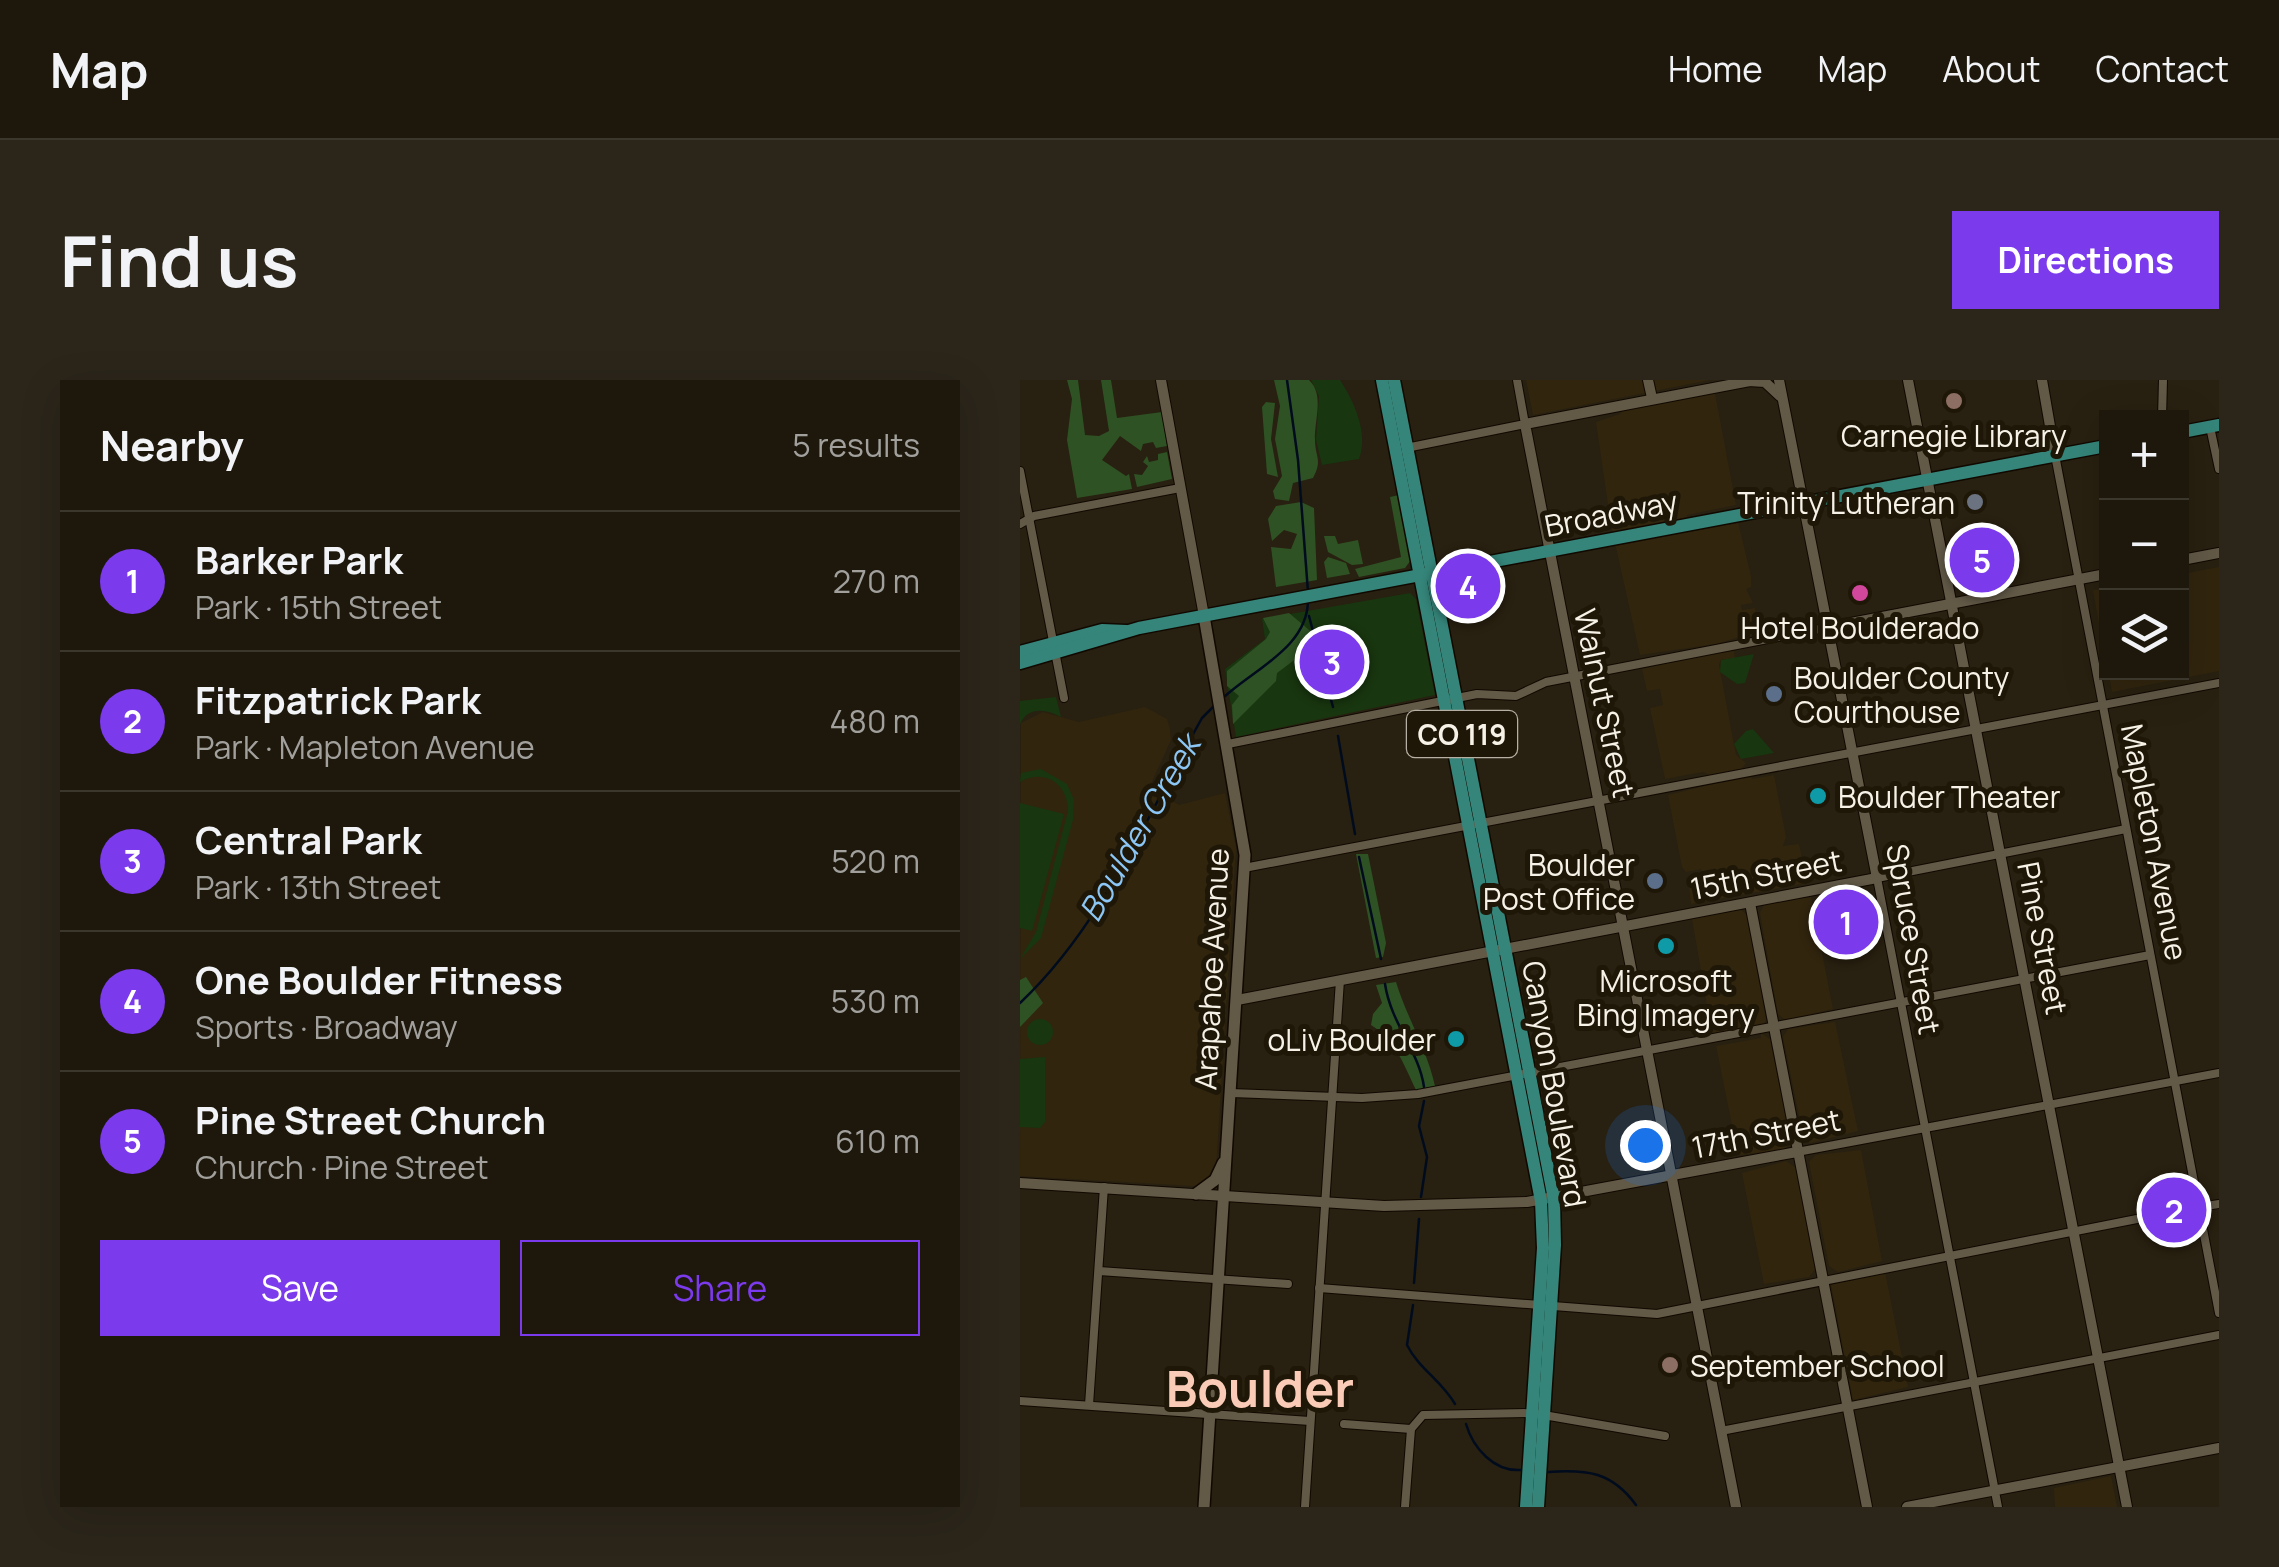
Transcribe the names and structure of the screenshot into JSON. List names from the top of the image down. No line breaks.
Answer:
{"streets":{"main road":["Broadway","CO 119","Arapahoe Avenue","Canyon Boulevard"],"street":["Walnut Street","Mapleton Avenue","15th Street","Pine Street","Spruce Street","17th Street"]},"crossings":[["Broadway","Walnut Street"],["Broadway","Mapleton Avenue"],["Broadway","Pine Street"],["Broadway","Spruce Street"],["Broadway","Arapahoe Avenue"],["Broadway","Canyon Boulevard"],["Walnut Street","15th Street"],["Walnut Street","17th Street"],["Mapleton Avenue","15th Street"],["Mapleton Avenue","17th Street"],["15th Street","Pine Street"],["15th Street","Spruce Street"],["15th Street","Arapahoe Avenue"],["15th Street","Canyon Boulevard"],["Pine Street","17th Street"],["Spruce Street","17th Street"],["Arapahoe Avenue","17th Street"],["Canyon Boulevard","17th Street"]],"districts":["Boulder"],"water":["Boulder Creek"],"places":["Carnegie Library","Trinity Lutheran","Hotel Boulderado","Boulder County Courthouse","Boulder Theater","Boulder Post Office","Microsoft Bing Imagery","oLiv Boulder","September School"],"page":{"header":"Map","nav":["Home","Map","About","Contact"],"buttons":["Directions",["Save","Share"]],"title":"Find us","heading":["Nearby","5 results"],"map_buttons":["+","−"],"list":[{"mark":"1","name":"Barker Park","note":"Park · 15th Street","value":"270 m"},{"mark":"2","name":"Fitzpatrick Park","note":"Park · Mapleton Avenue","value":"480 m"},{"mark":"3","name":"Central Park","note":"Park · 13th Street","value":"520 m"},{"mark":"4","name":"One Boulder Fitness","note":"Sports · Broadway","value":"530 m"},{"mark":"5","name":"Pine Street Church","note":"Church · Pine Street","value":"610 m"}],"pins":["5","4","3","1","2"]}}
